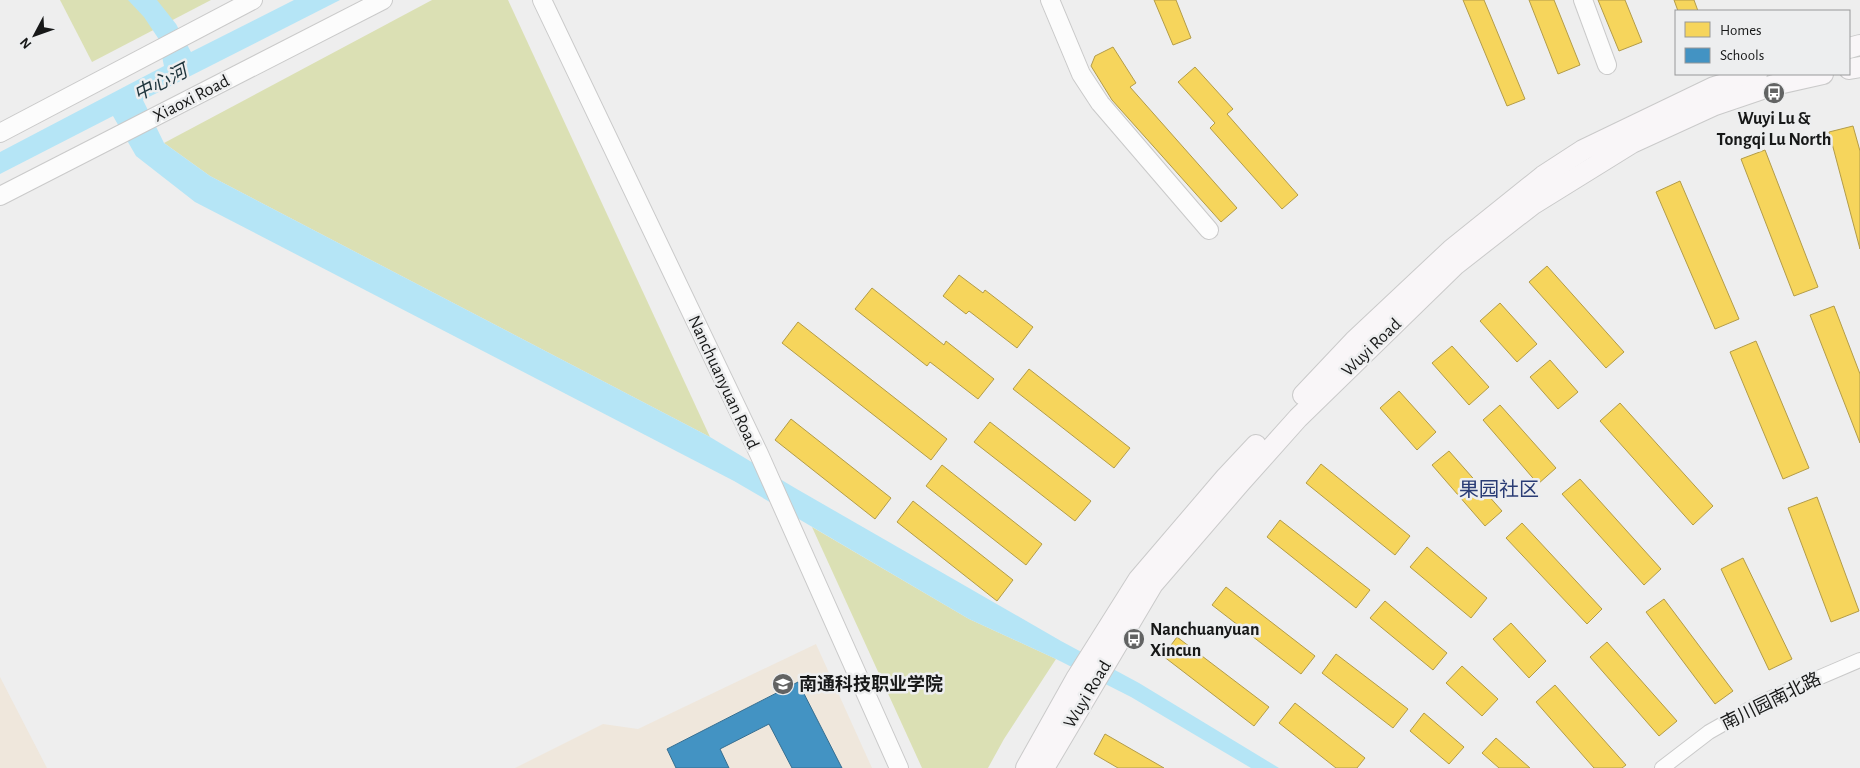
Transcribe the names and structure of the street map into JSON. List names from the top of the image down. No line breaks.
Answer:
{"streets":{"main road":["Wuyi Road"],"street":["Xiaoxi Road","Nanchuanyuan Road","南川园南北路"]},"districts":["果园社区"],"water":["中心河"],"places":{"bus stop":["Wuyi Lu & Tongqi Lu North","Nanchuanyuan Xincun"],"school or university":["南通科技职业学院"]},"legend":["Homes","Schools"],"north":"bottom left"}
